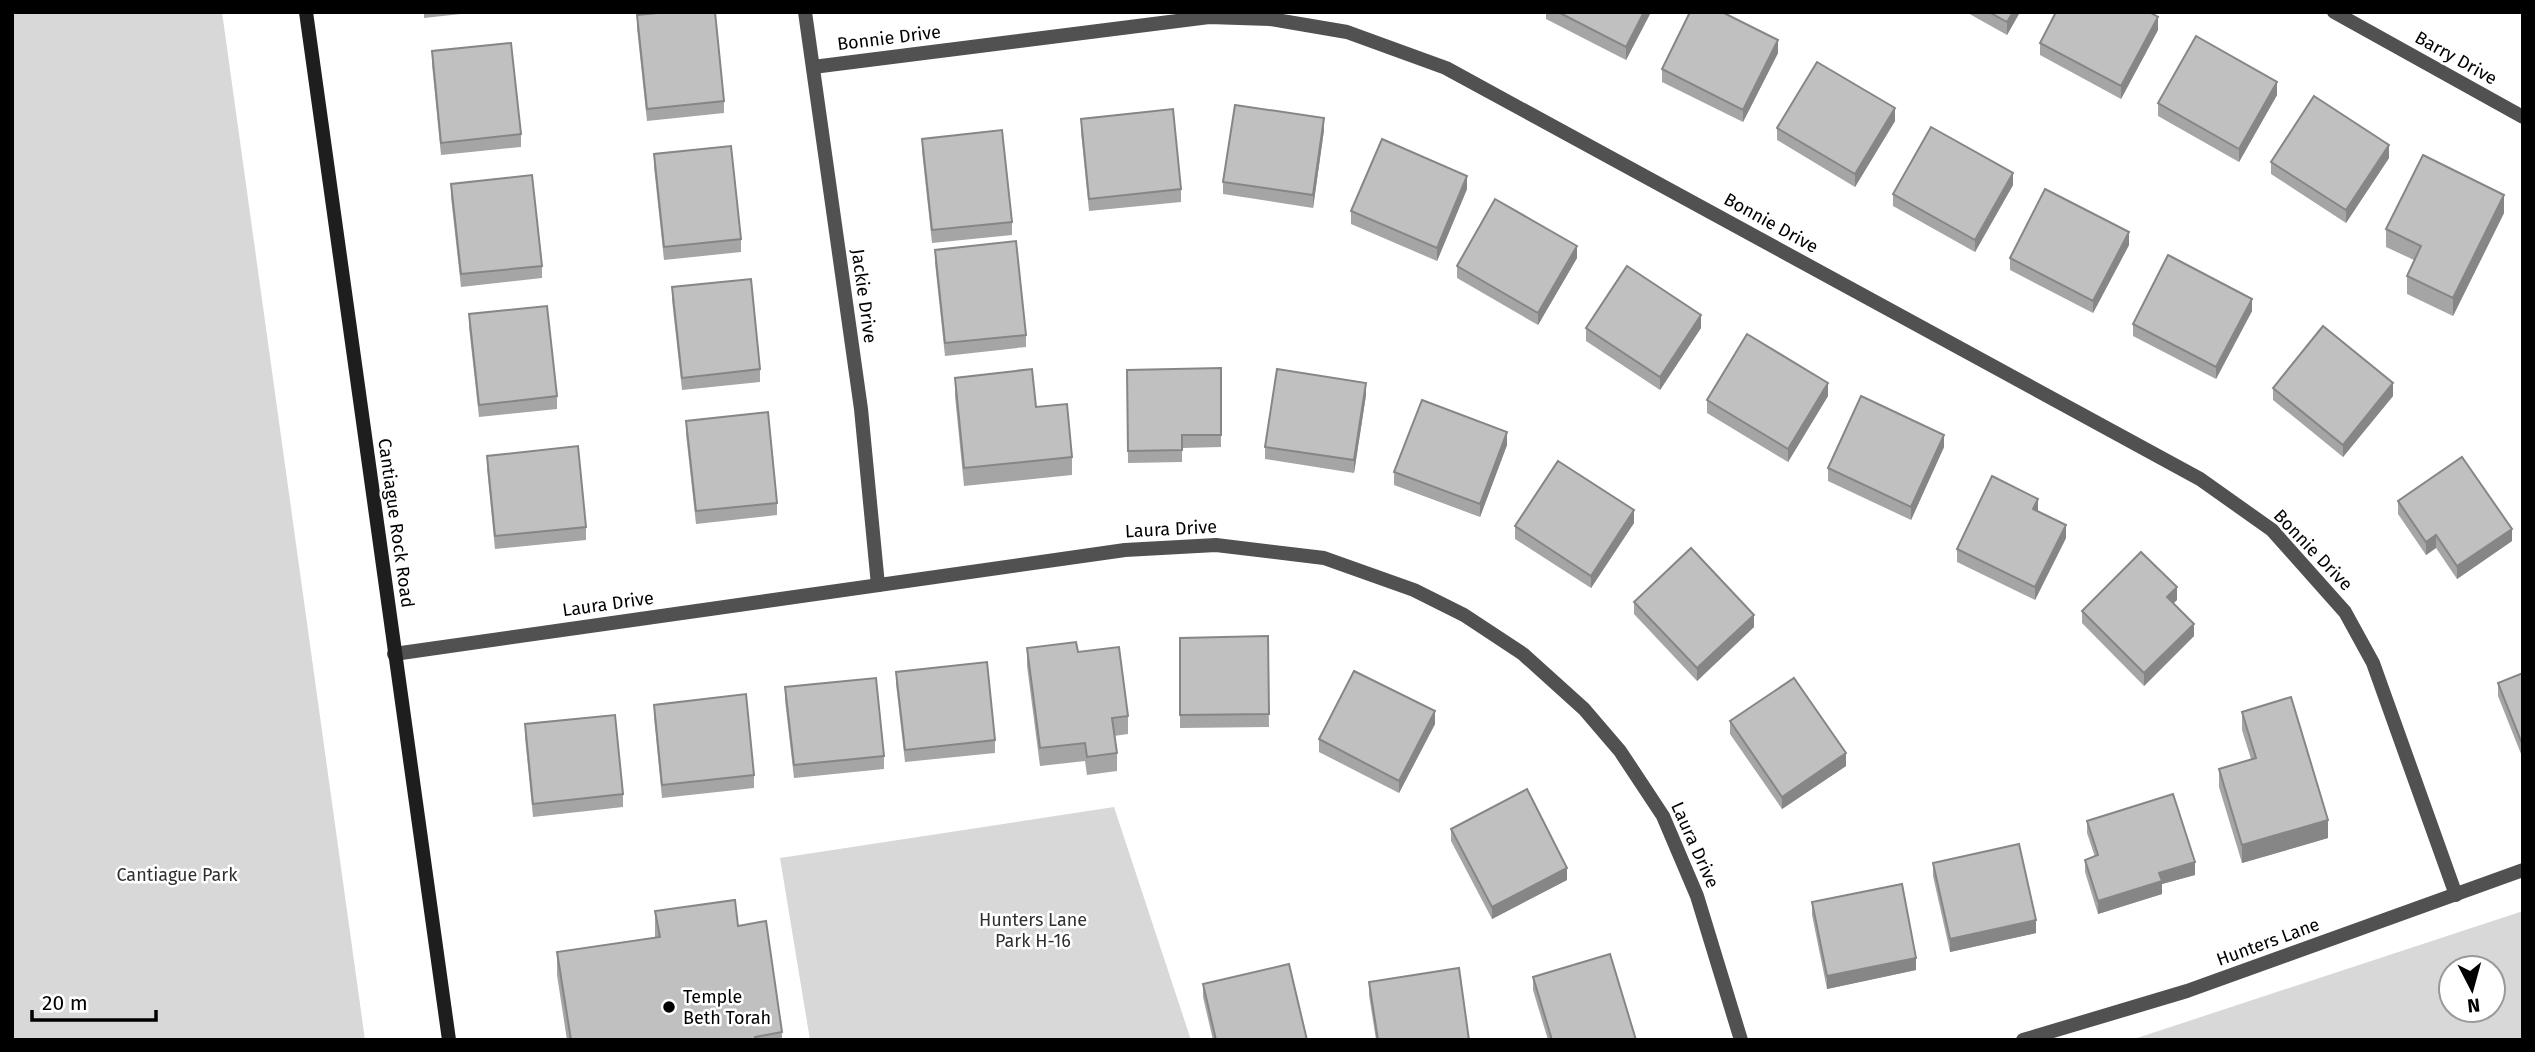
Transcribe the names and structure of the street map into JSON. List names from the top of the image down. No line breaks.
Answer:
{"streets":{"main road":["Cantiague Rock Road"],"street":["Bonnie Drive","Barry Drive","Jackie Drive","Laura Drive","Hunters Lane"]},"crossings":[["Bonnie Drive","Jackie Drive"],["Bonnie Drive","Hunters Lane"],["Jackie Drive","Laura Drive"],["Cantiague Rock Road","Laura Drive"]],"parks":["Cantiague Park","Hunters Lane Park H-16"],"places":["Temple Beth Torah"],"scale_bar":"20 m","north":"bottom"}
